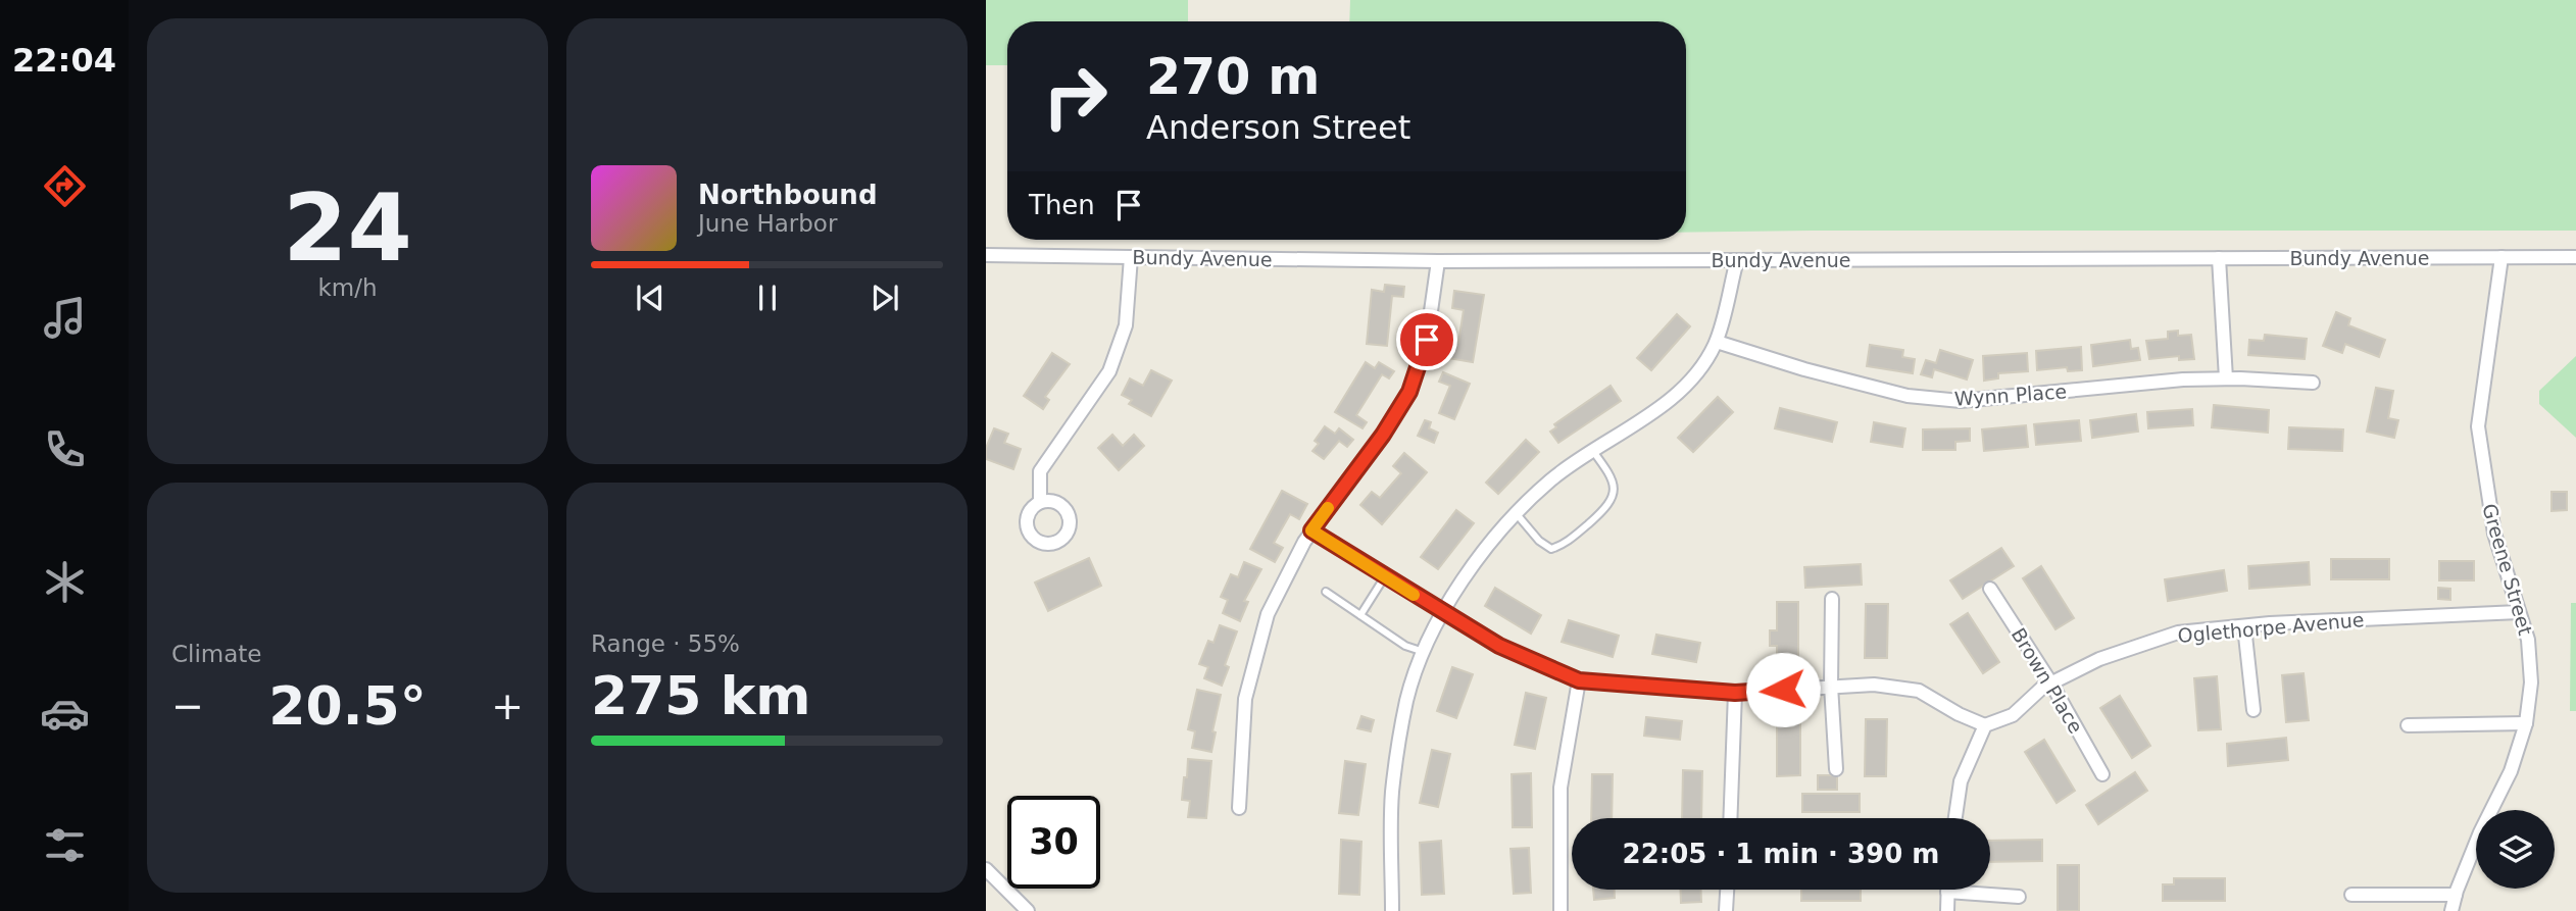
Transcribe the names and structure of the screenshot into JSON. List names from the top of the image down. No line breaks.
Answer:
{"streets":{"street":["Bundy Avenue","Wynn Place","Greene Street","Oglethorpe Avenue","Brown Place"]},"crossings":[["Bundy Avenue","Greene Street"],["Greene Street","Oglethorpe Avenue"],["Oglethorpe Avenue","Brown Place"]],"page":{"tabs":"22:04","tile":[["24","km/h"],"Climate",["Range · 55%","275 km"]],"turn":["270 m","Anderson Street"],"song":["Northbound","June Harbor"],"then":"Then","heat":["−","20.5°","+"],"limit":"30","trip":"22:05 · 1 min · 390 m"}}
